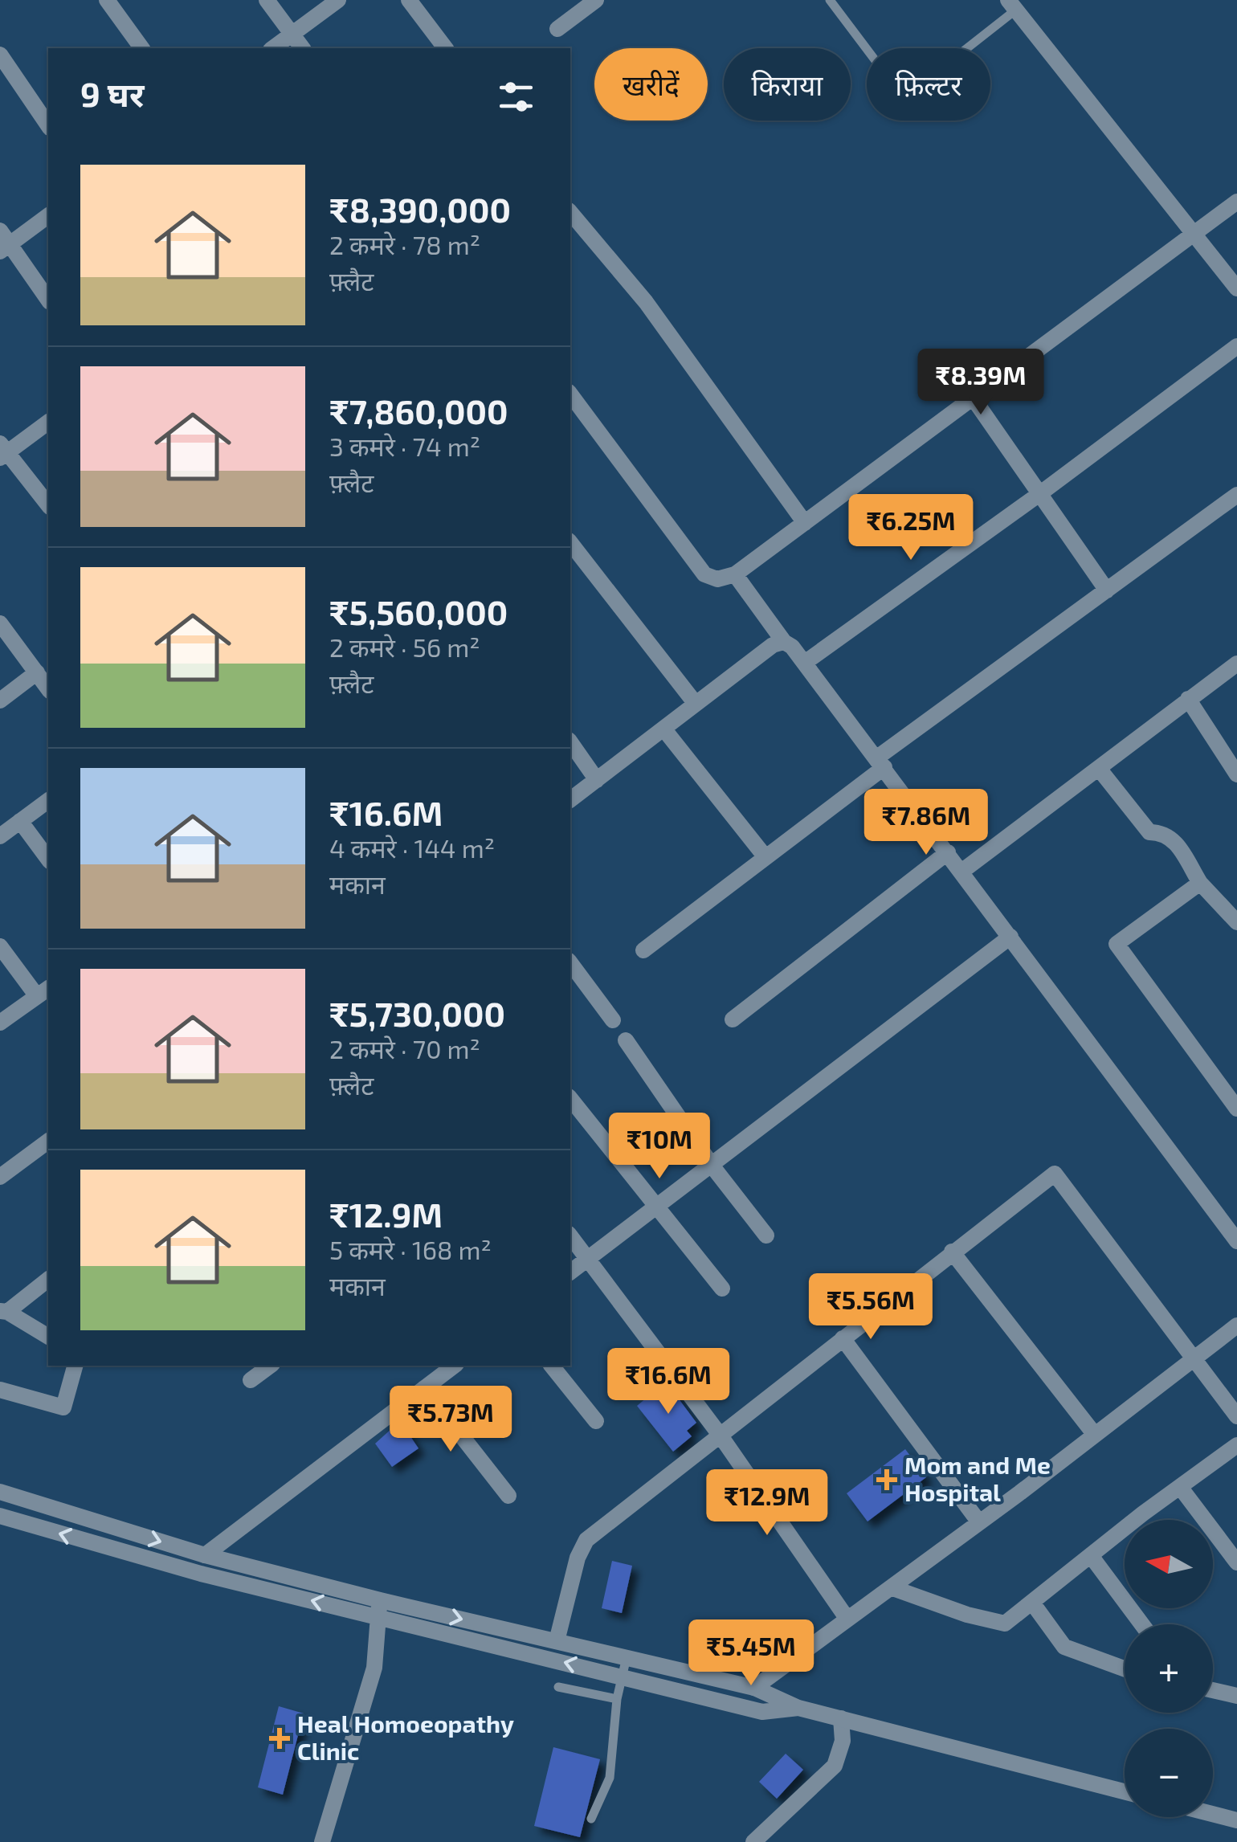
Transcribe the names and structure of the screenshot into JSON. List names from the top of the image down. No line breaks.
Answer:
{"places":{"health":["Mom and Me Hospital","Heal Homoeopathy Clinic"]},"north":"left","page":{"chip":["खरीदें","किराया","फ़िल्टर"],"heading":"9 घर","list":[{"name":"₹8,390,000","note":"2 कमरे · 78 m² · फ़्लैट"},{"name":"₹7,860,000","note":"3 कमरे · 74 m² · फ़्लैट"},{"name":"₹5,560,000","note":"2 कमरे · 56 m² · फ़्लैट"},{"name":"₹16.6M","note":"4 कमरे · 144 m² · मकान"},{"name":"₹5,730,000","note":"2 कमरे · 70 m² · फ़्लैट"},{"name":"₹12.9M","note":"5 कमरे · 168 m² · मकान"}],"price":["₹8.39M","₹6.25M","₹7.86M","₹10M","₹5.56M","₹16.6M","₹5.73M","₹12.9M","₹5.45M"],"map_buttons":["+","−"]}}
